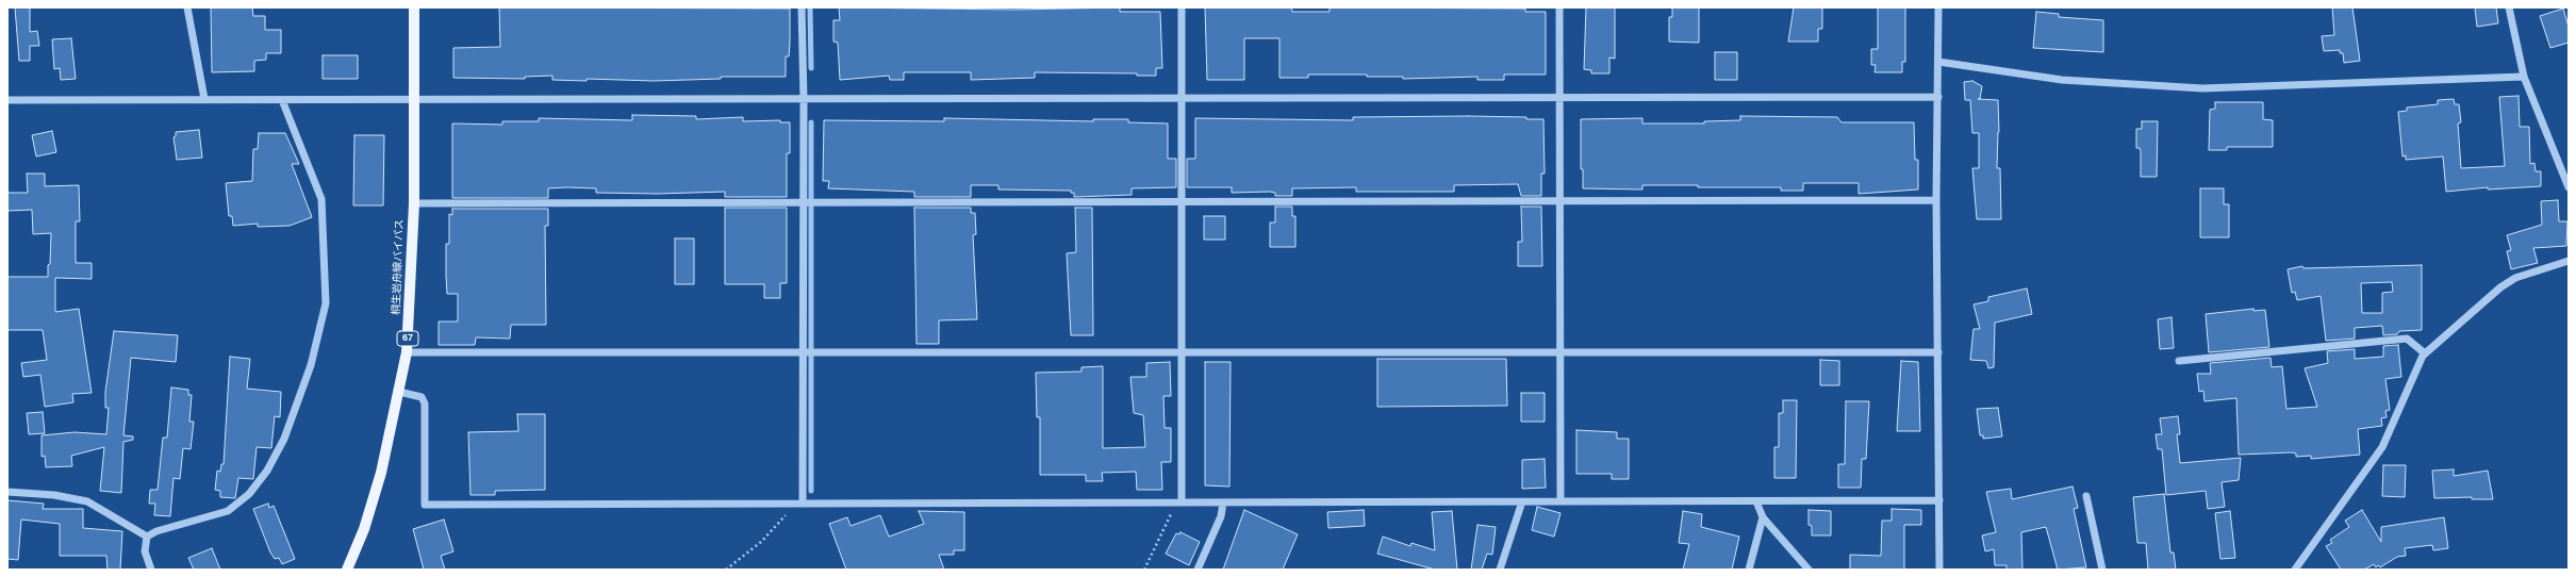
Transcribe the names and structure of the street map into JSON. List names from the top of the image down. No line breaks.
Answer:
{"streets":{"main road":["桐生岩舟線バイパス","67"]}}
